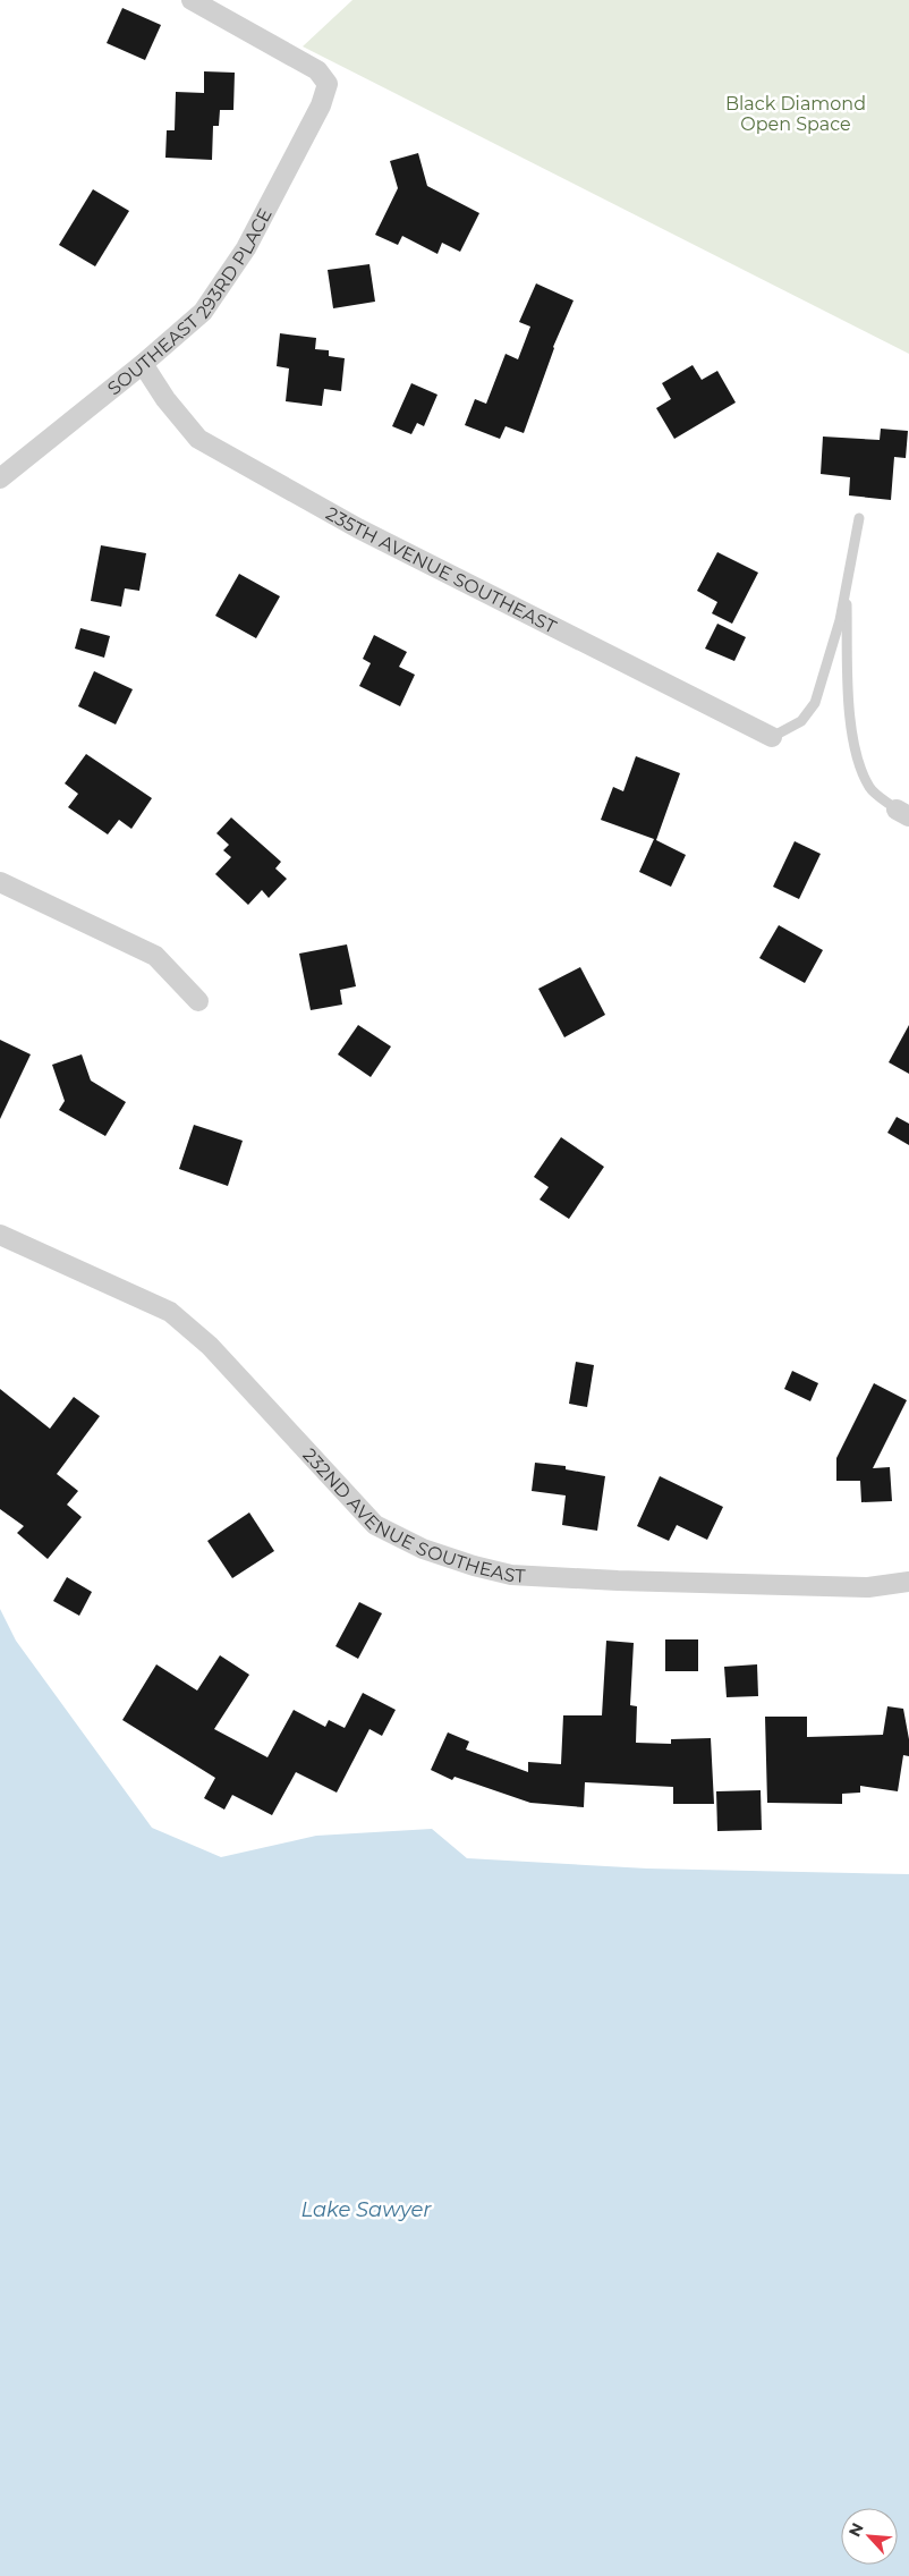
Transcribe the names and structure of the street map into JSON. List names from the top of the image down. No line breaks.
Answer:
{"streets":{"street":["SOUTHEAST 293RD PLACE","235TH AVENUE SOUTHEAST","232ND AVENUE SOUTHEAST"]},"crossings":[["SOUTHEAST 293RD PLACE","235TH AVENUE SOUTHEAST"]],"water":["Lake Sawyer"],"parks":["Black Diamond Open Space"],"north":"top left"}
